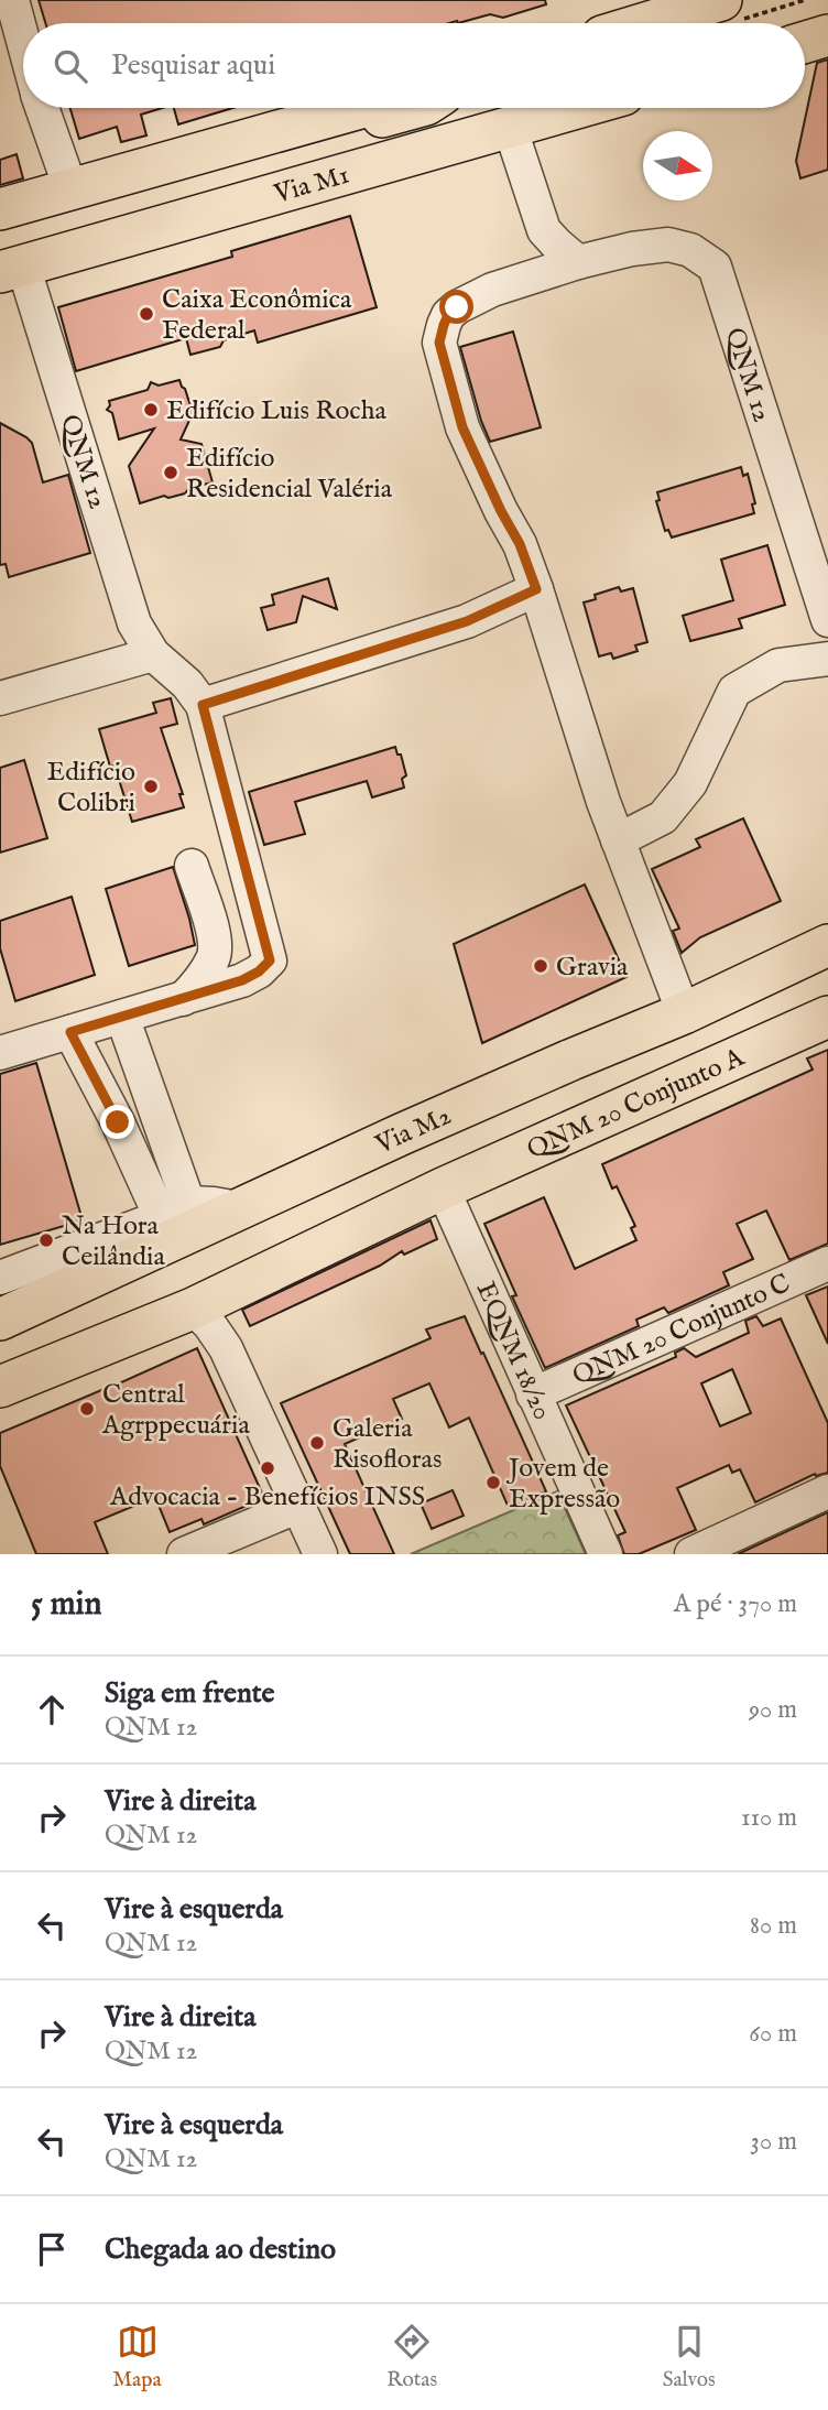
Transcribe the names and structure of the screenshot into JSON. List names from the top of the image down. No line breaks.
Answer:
{"streets":{"main road":["Via M1","QNM 20 Conjunto A","Via M2"],"street":["QNM 12","QNM 20 Conjunto C","EQNM 18/20"]},"crossings":[["Via M1","QNM 12"],["QNM 12","Via M2"],["QNM 20 Conjunto A","EQNM 18/20"],["QNM 20 Conjunto C","EQNM 18/20"]],"places":["Caixa Econômica Federal","Edifício Luis Rocha","Edifício Residencial Valéria","Edifício Colibri","Gravia","Na Hora Ceilândia","Central Agrppecuária","Galeria Risofloras","Advocacia - Benefícios INSS","Jovem de Expressão"],"north":"right","page":{"search":"Pesquisar aqui","heading":["5 min","A pé · 370 m"],"list":[["Siga em frente","QNM 12","90 m"],["Vire à direita","QNM 12","110 m"],["Vire à esquerda","QNM 12","80 m"],["Vire à direita","QNM 12","60 m"],["Vire à esquerda","QNM 12","30 m"],"Chegada ao destino"],"nav":["Mapa","Rotas","Salvos"]}}
